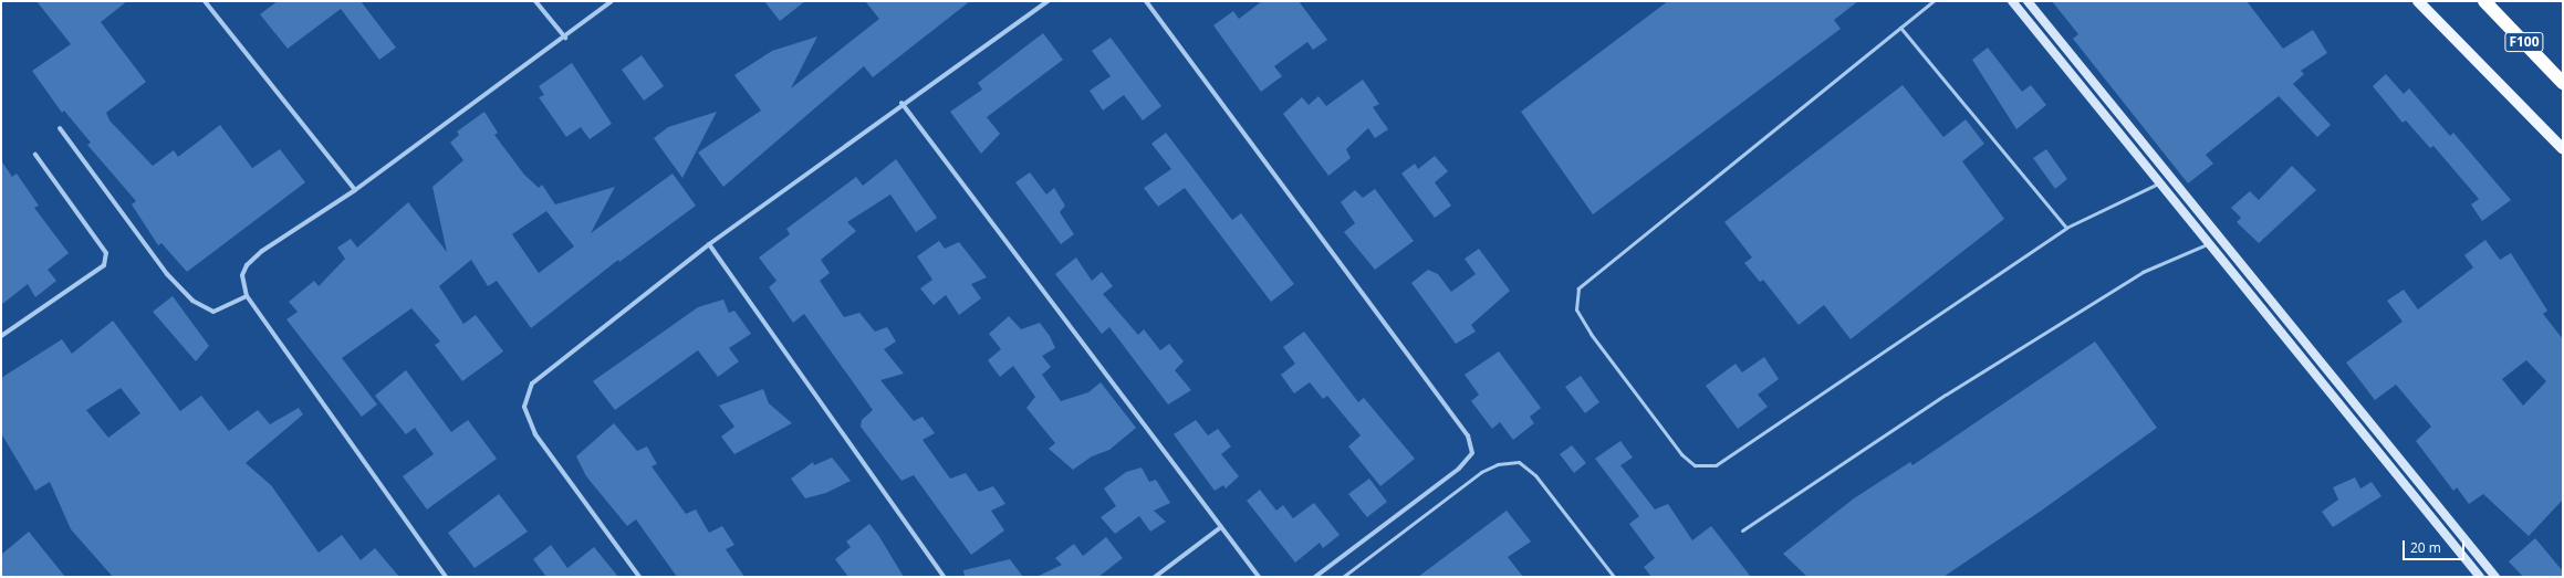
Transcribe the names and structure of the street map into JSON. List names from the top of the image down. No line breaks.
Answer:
{"streets":{"highway":["F100"]},"scale_bar":"20 m"}
